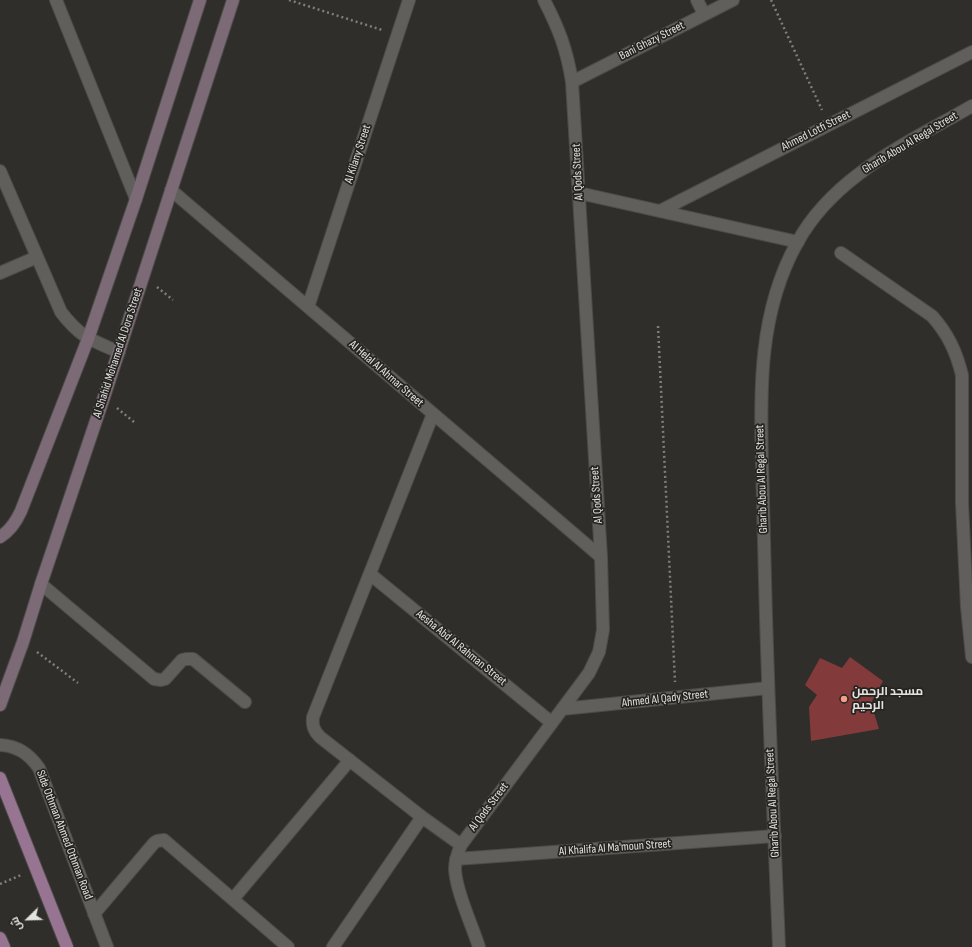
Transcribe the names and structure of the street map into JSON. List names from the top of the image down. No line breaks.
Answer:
{"streets":{"main road":["Al Shahid Mohamed Al Dora Street"],"street":["Bani Ghazy Street","Ahmed Lotfi Street","Gharib Abou Al Regal Street","Al Kilany Street","Al Qods Street","Al Helal Al Ahmar Street","Aesha Abd Al Rahman Street","Ahmed Al Qady Street","Side Othman Ahmed Othman Road","Al Khalifa Al Ma'moun Street"]},"crossings":[["Bani Ghazy Street","Al Qods Street"],["Gharib Abou Al Regal Street","Ahmed Al Qady Street"],["Gharib Abou Al Regal Street","Al Khalifa Al Ma'moun Street"],["Al Kilany Street","Al Helal Al Ahmar Street"],["Al Qods Street","Al Helal Al Ahmar Street"],["Al Qods Street","Aesha Abd Al Rahman Street"],["Al Qods Street","Ahmed Al Qady Street"],["Al Qods Street","Al Khalifa Al Ma'moun Street"],["Al Shahid Mohamed Al Dora Street","Al Helal Al Ahmar Street"]],"places":["مسجد الرحمن الرحيم"],"north":"bottom left"}
